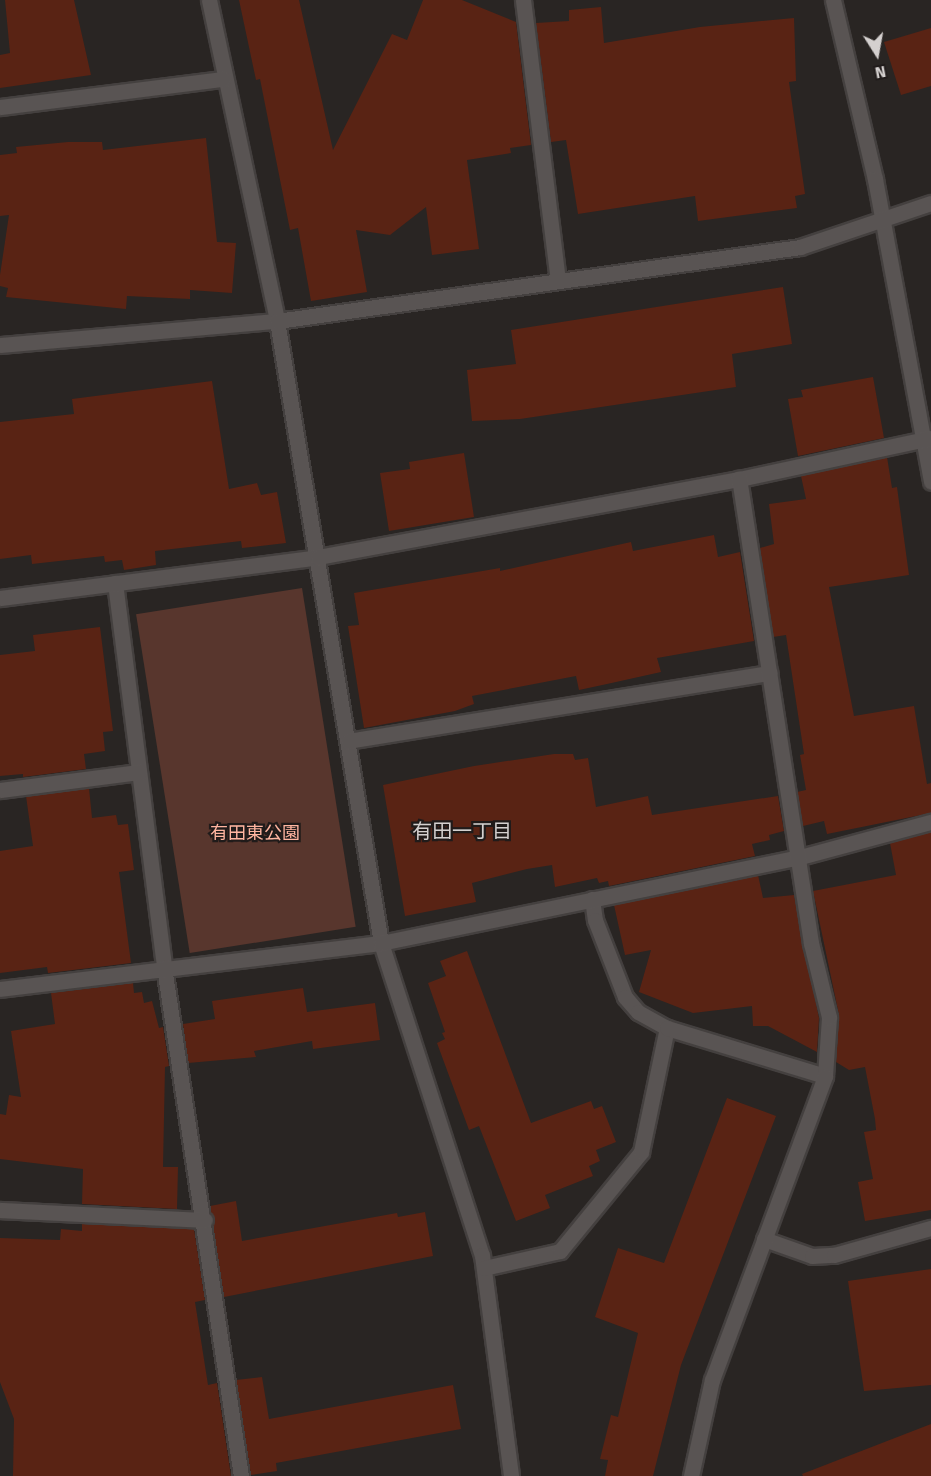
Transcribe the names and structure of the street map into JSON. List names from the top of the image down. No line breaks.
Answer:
{"districts":["有田一丁目"],"parks":["有田東公園"],"north":"bottom"}
